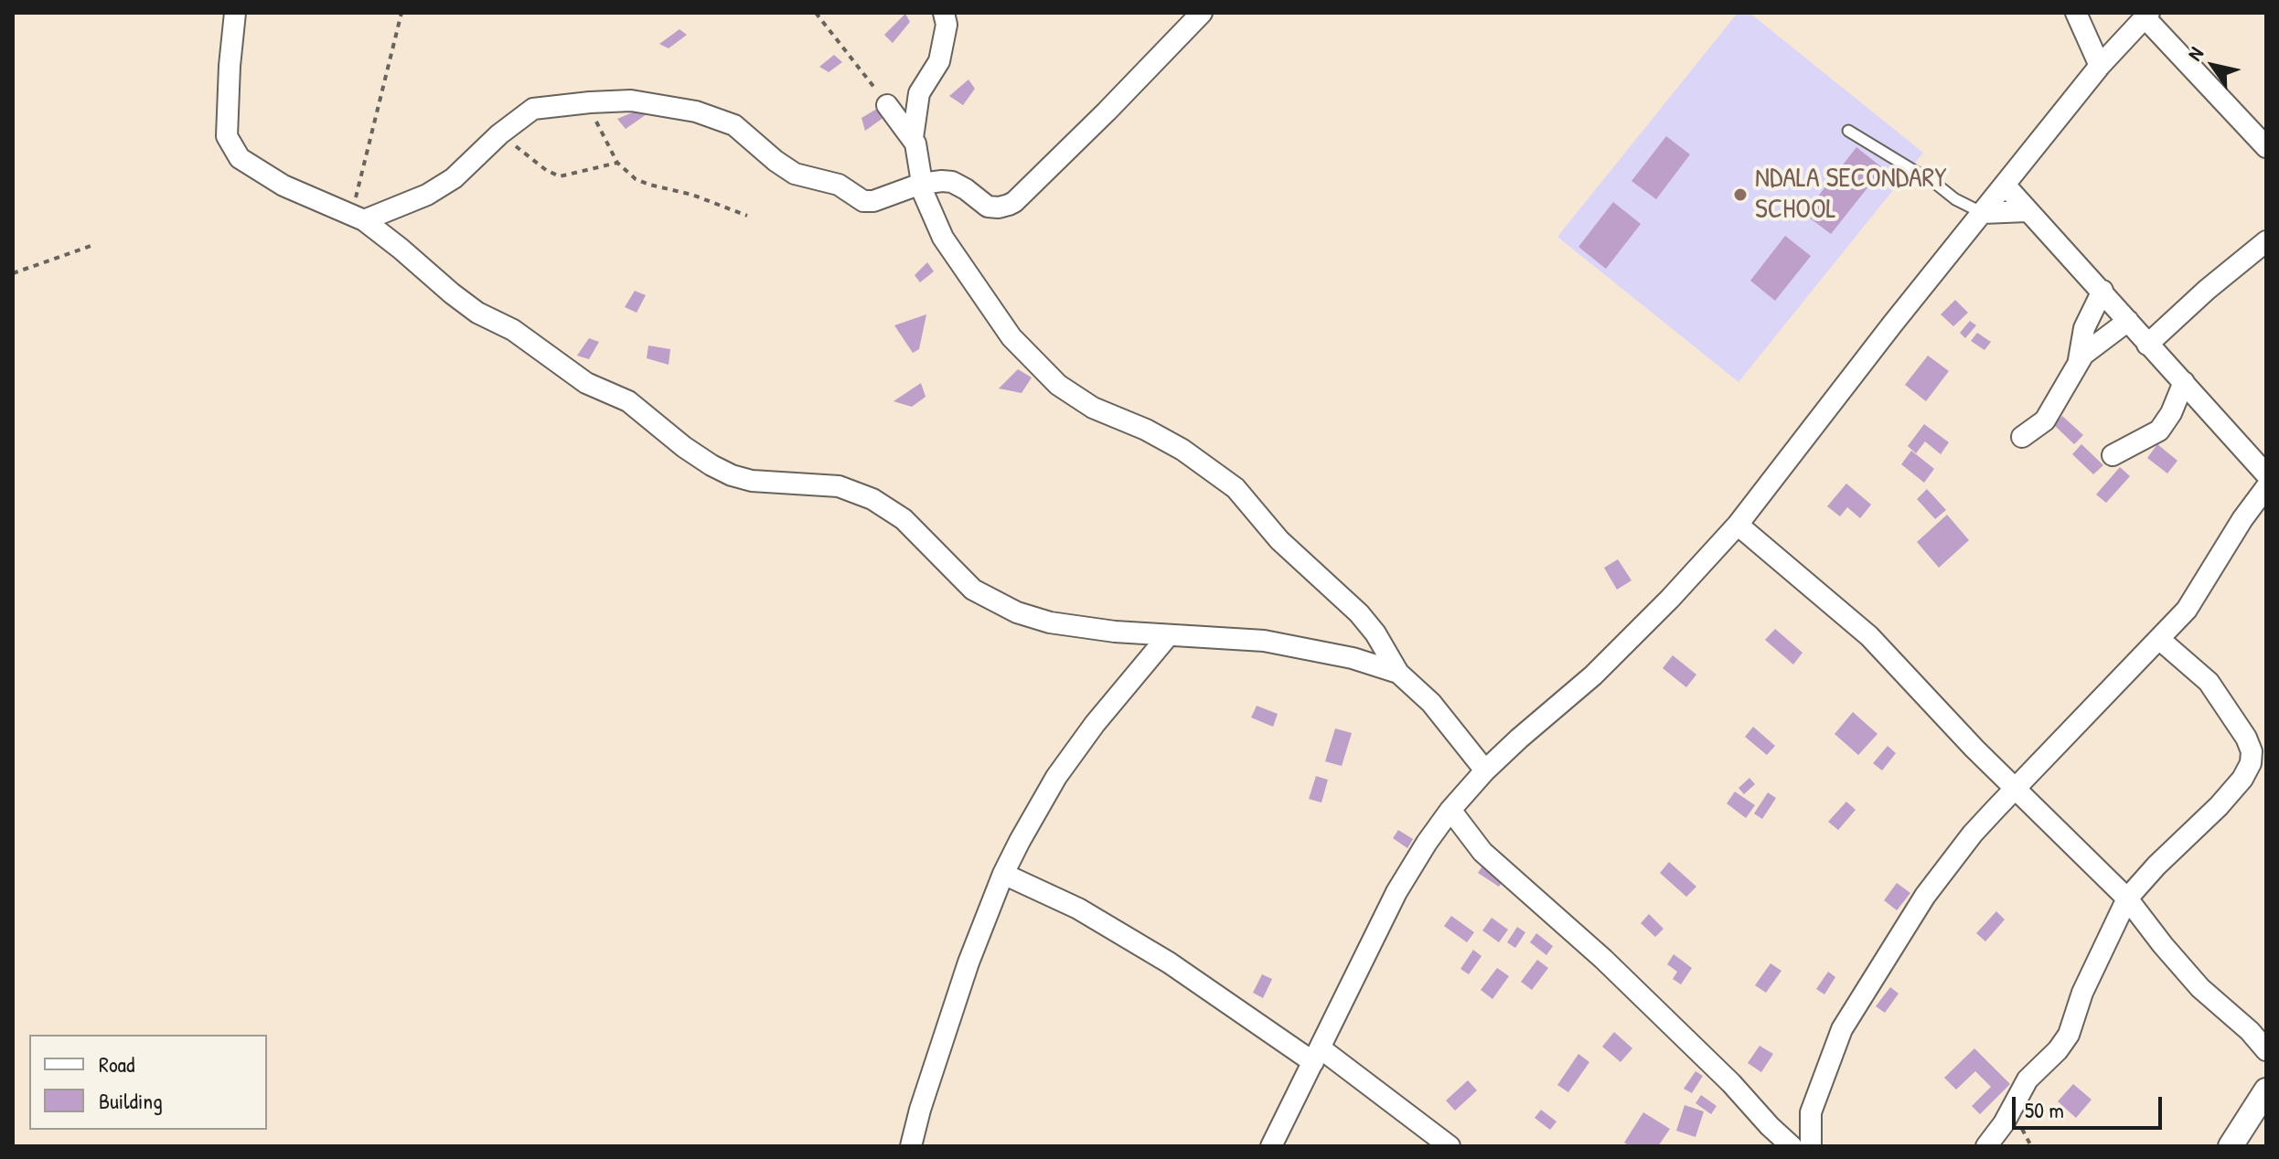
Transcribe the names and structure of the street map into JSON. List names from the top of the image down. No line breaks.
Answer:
{"places":["NDALA SECONDARY SCHOOL"],"legend":["Road","Building"],"scale_bar":"50 m","north":"top left"}
